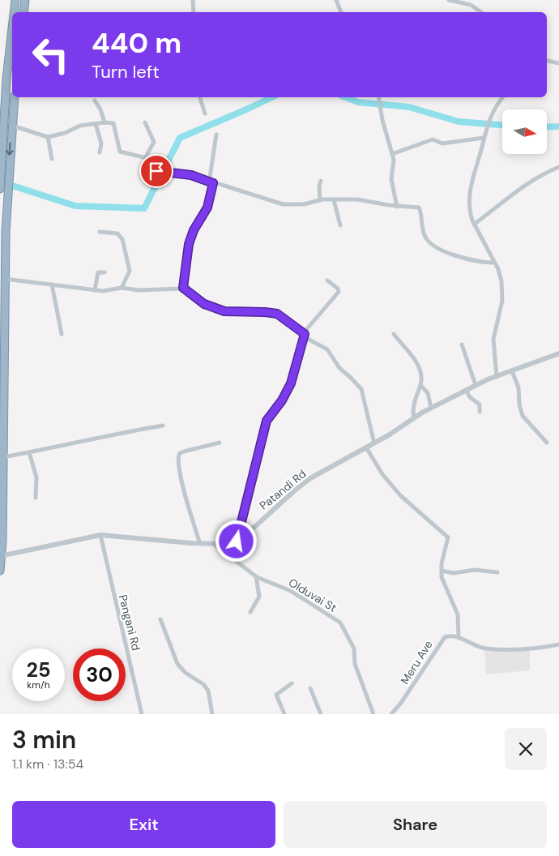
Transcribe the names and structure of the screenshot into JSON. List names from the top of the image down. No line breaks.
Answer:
{"streets":{"street":["Patandi Rd","Olduvai St","Pangani Rd","Meru Ave"]},"crossings":[["Patandi Rd","Olduvai St"],["Patandi Rd","Pangani Rd"]],"north":"right","page":{"turn":["440 m","Turn left"],"speed":"25 km/h","limit":"30","heading":["3 min","1.1 km · 13:54"],"buttons":["Exit","Share"]}}
